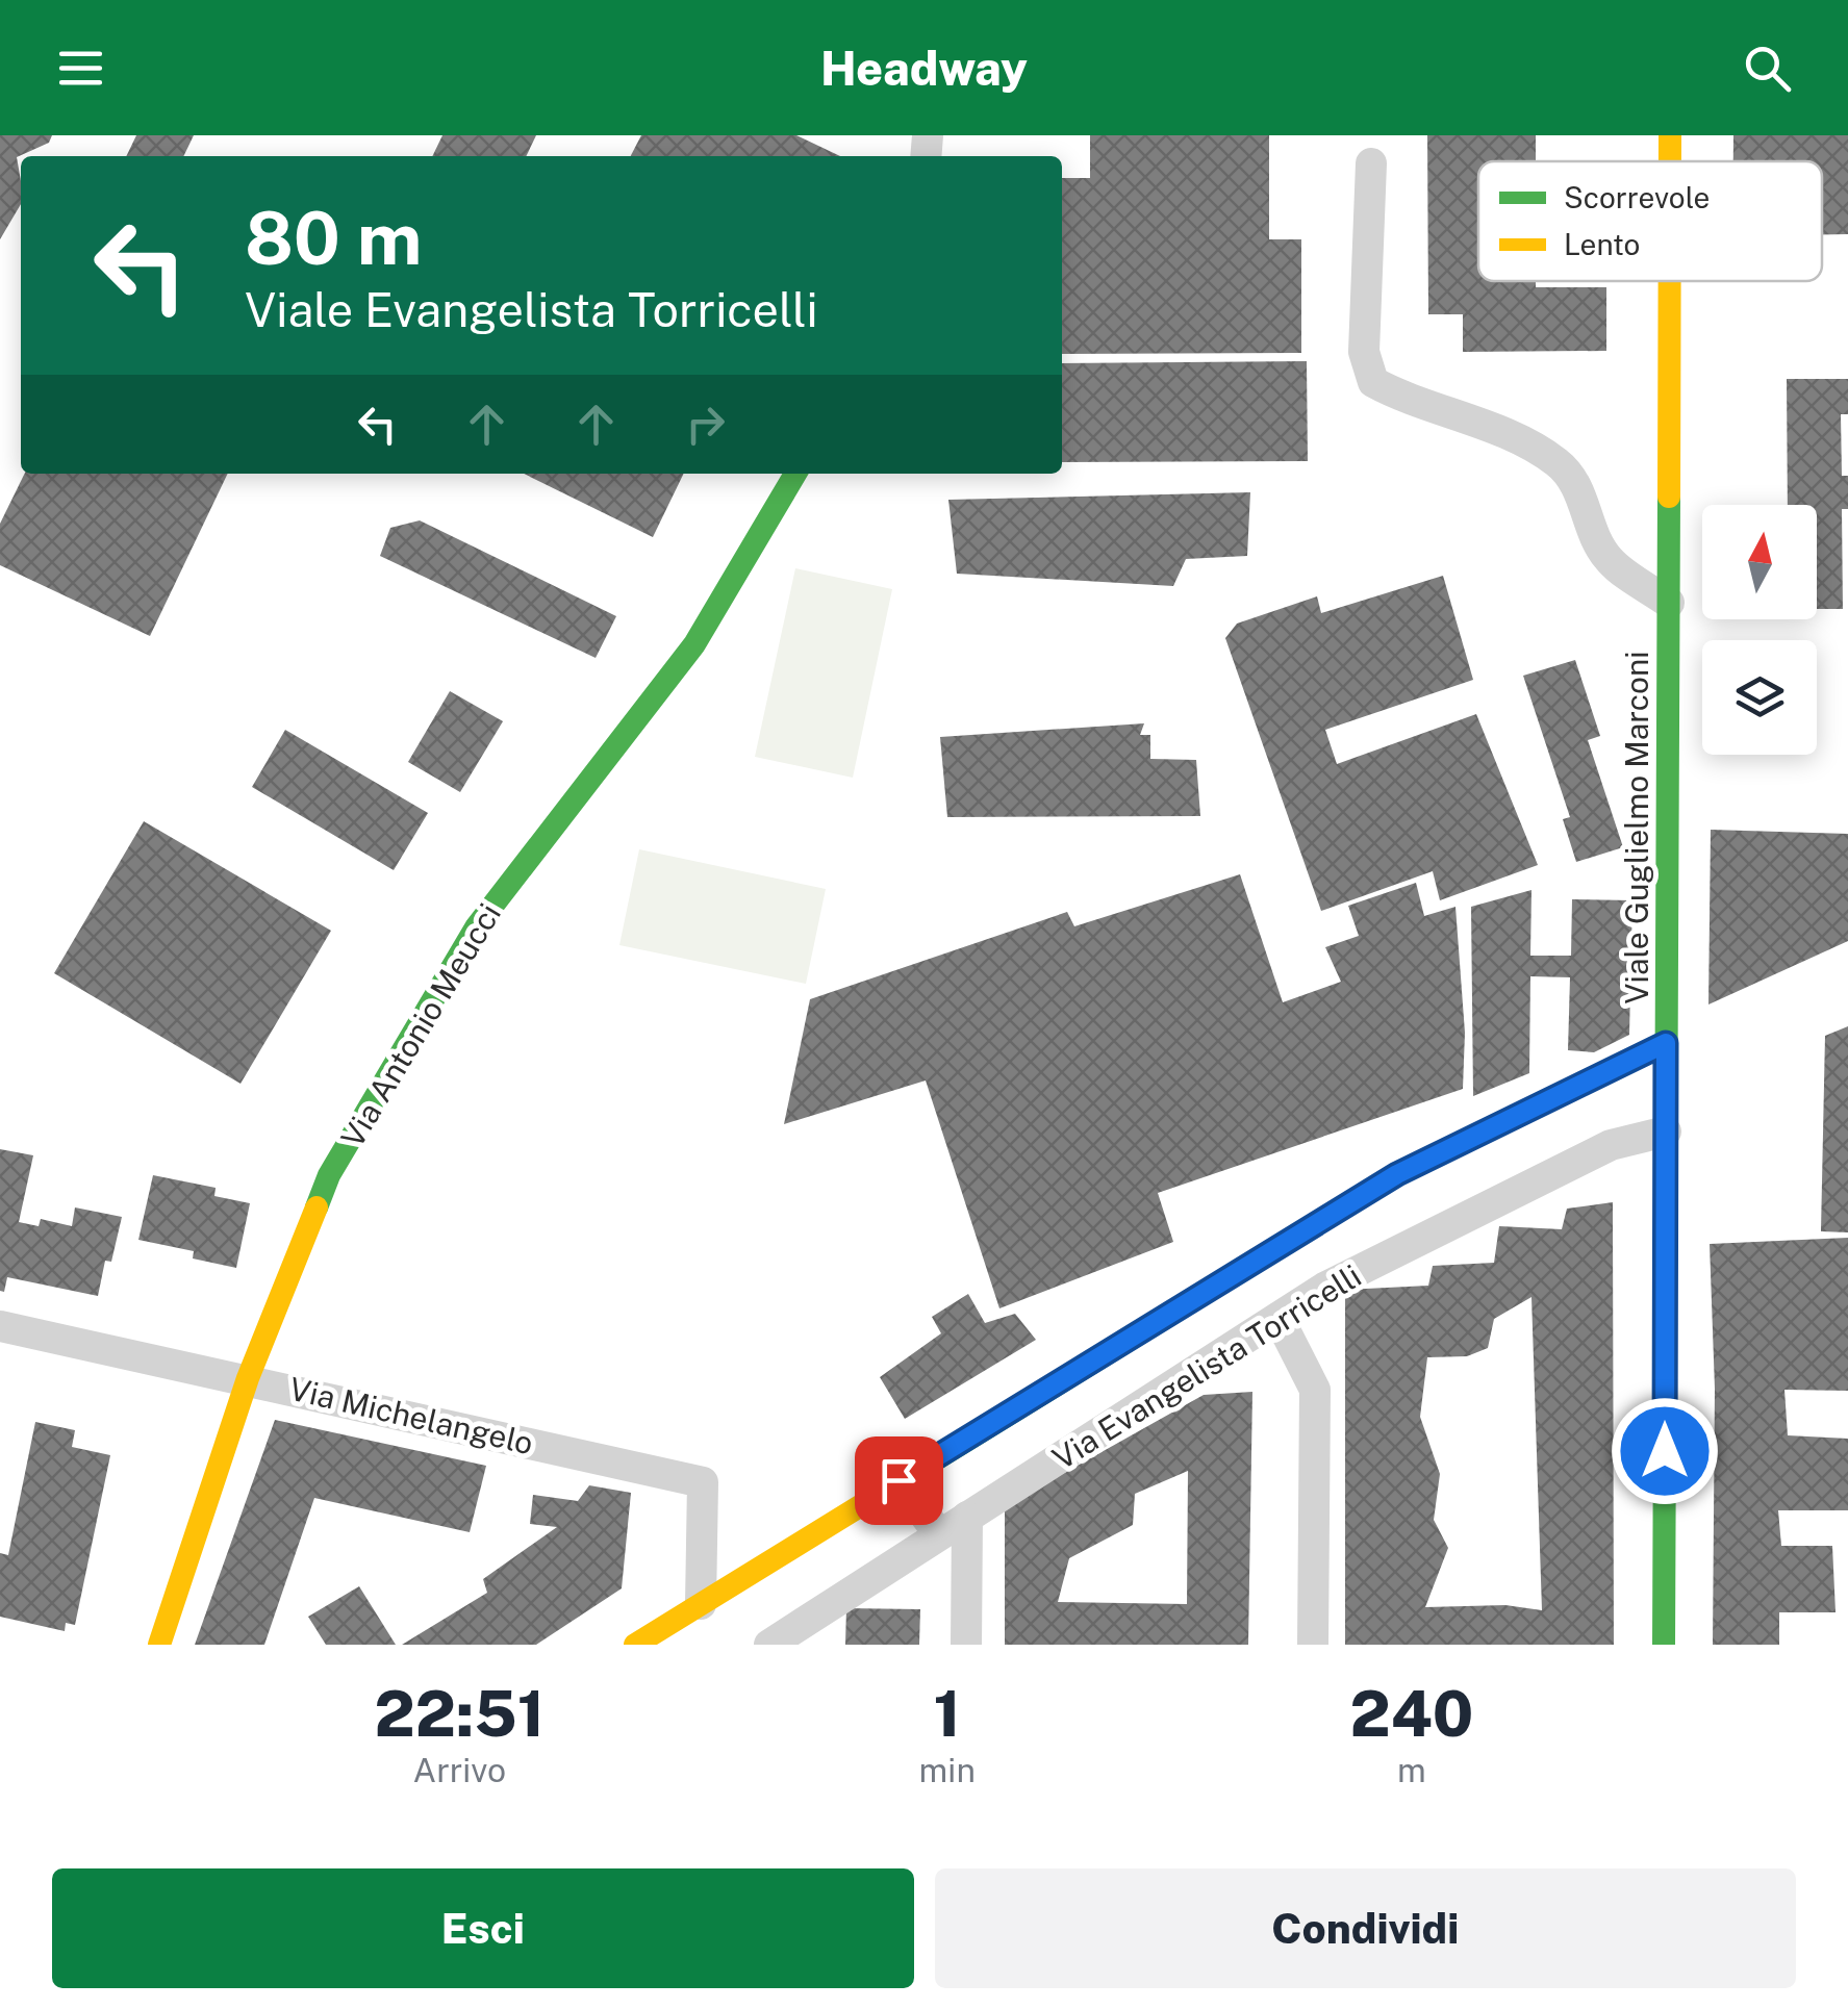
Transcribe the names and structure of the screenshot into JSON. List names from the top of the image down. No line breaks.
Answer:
{"streets":{"street":["Viale Guglielmo Marconi","Via Antonio Meucci","Via Evangelista Torricelli","Via Michelangelo"]},"crossings":[["Viale Guglielmo Marconi","Via Evangelista Torricelli"],["Via Antonio Meucci","Via Michelangelo"]],"legend":["Scorrevole","Lento"],"north":"top","page":{"header":"Headway","turn":["80 m","Viale Evangelista Torricelli"],"eta":["22:51","Arrivo","1","min","240","m"],"buttons":["Esci","Condividi"]}}
